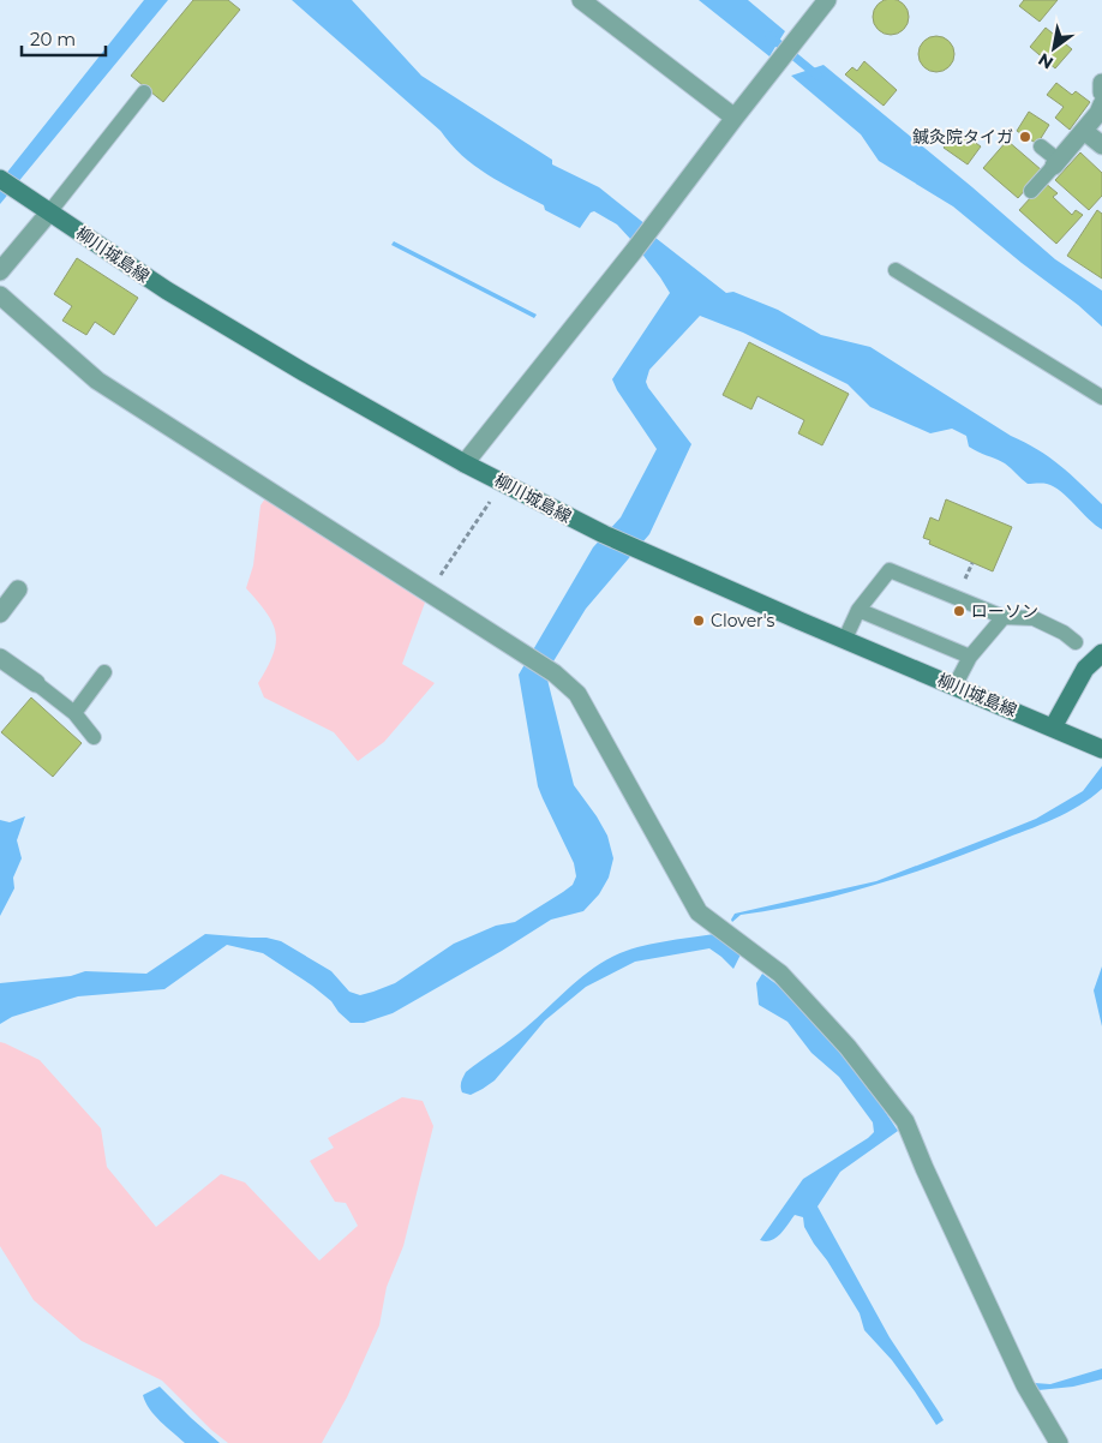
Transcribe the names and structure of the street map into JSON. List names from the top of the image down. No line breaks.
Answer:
{"streets":{"main road":["柳川城島線"]},"places":["鍼灸院タイガ","ローソン","Clover's"],"scale_bar":"20 m","north":"bottom left"}
